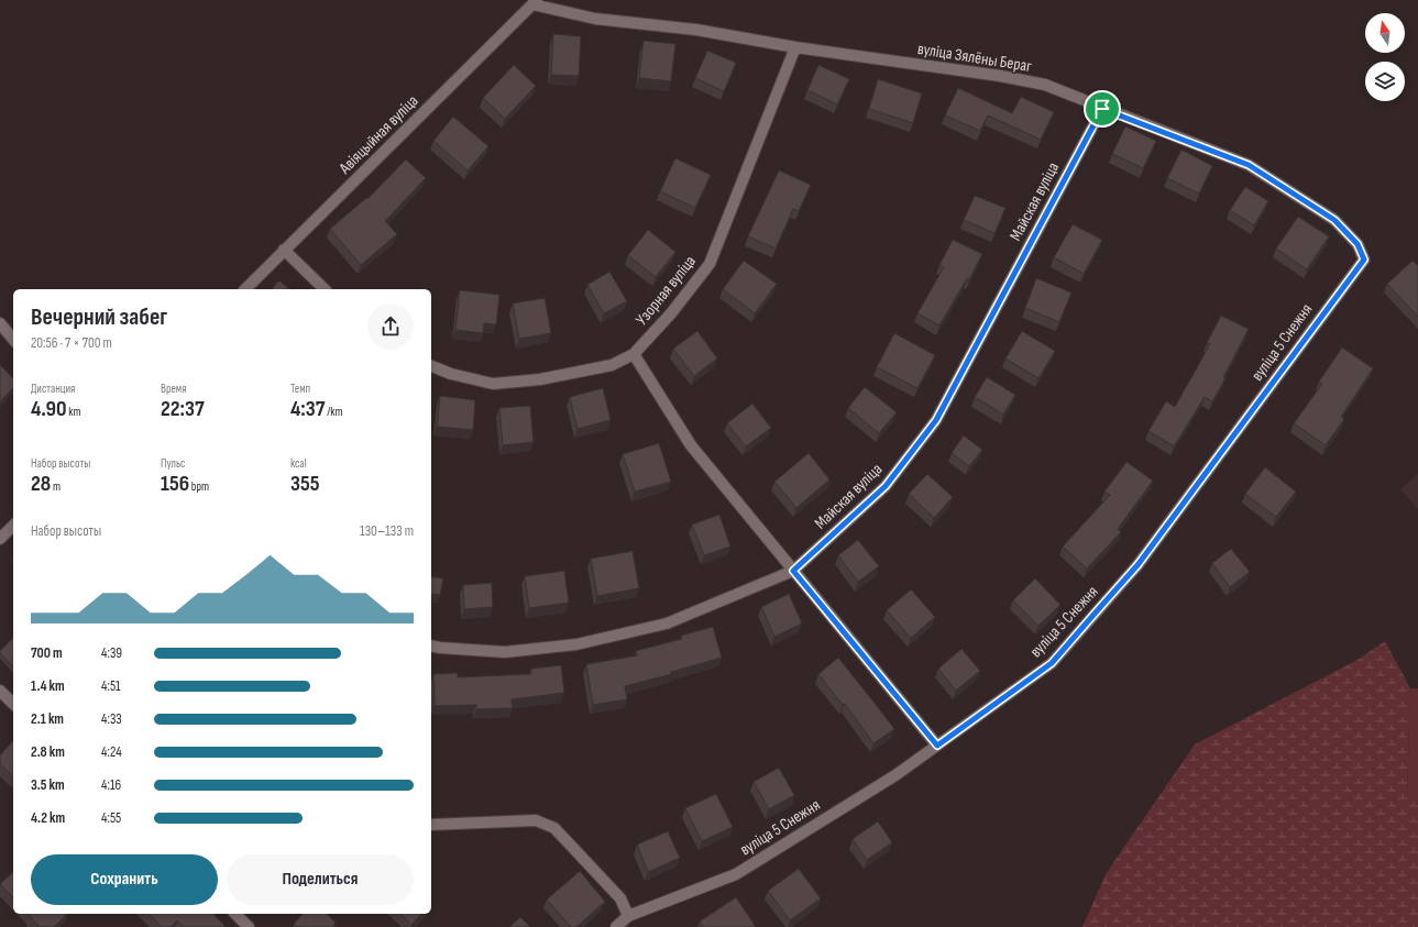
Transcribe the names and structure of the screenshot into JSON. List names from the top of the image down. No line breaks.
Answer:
{"streets":{"street":["вуліца Зялёны Бераг","Авіяцыйная вуліца","Майская вуліца","Узорная вуліца","вуліца 5 Снежня"]},"crossings":[["вуліца Зялёны Бераг","Авіяцыйная вуліца"],["вуліца Зялёны Бераг","Майская вуліца"],["вуліца Зялёны Бераг","Узорная вуліца"],["вуліца Зялёны Бераг","вуліца 5 Снежня"]],"north":"top","page":{"heading":["Вечерний забег","20:56 · 7 × 700 m"],"stats":[["Дистанция","4.90 km"],["Время","22:37"],["Темп","4:37 /km"],["Набор высоты","28 m"],["Пульс","156 bpm"],["kcal","355"]],"chart":["Набор высоты","130–133 m"],"list":[{"name":"700 m","note":"4:39"},{"name":"1.4 km","note":"4:51"},{"name":"2.1 km","note":"4:33"},{"name":"2.8 km","note":"4:24"},{"name":"3.5 km","note":"4:16"},{"name":"4.2 km","note":"4:55"}],"buttons":["Сохранить","Поделиться"]}}
